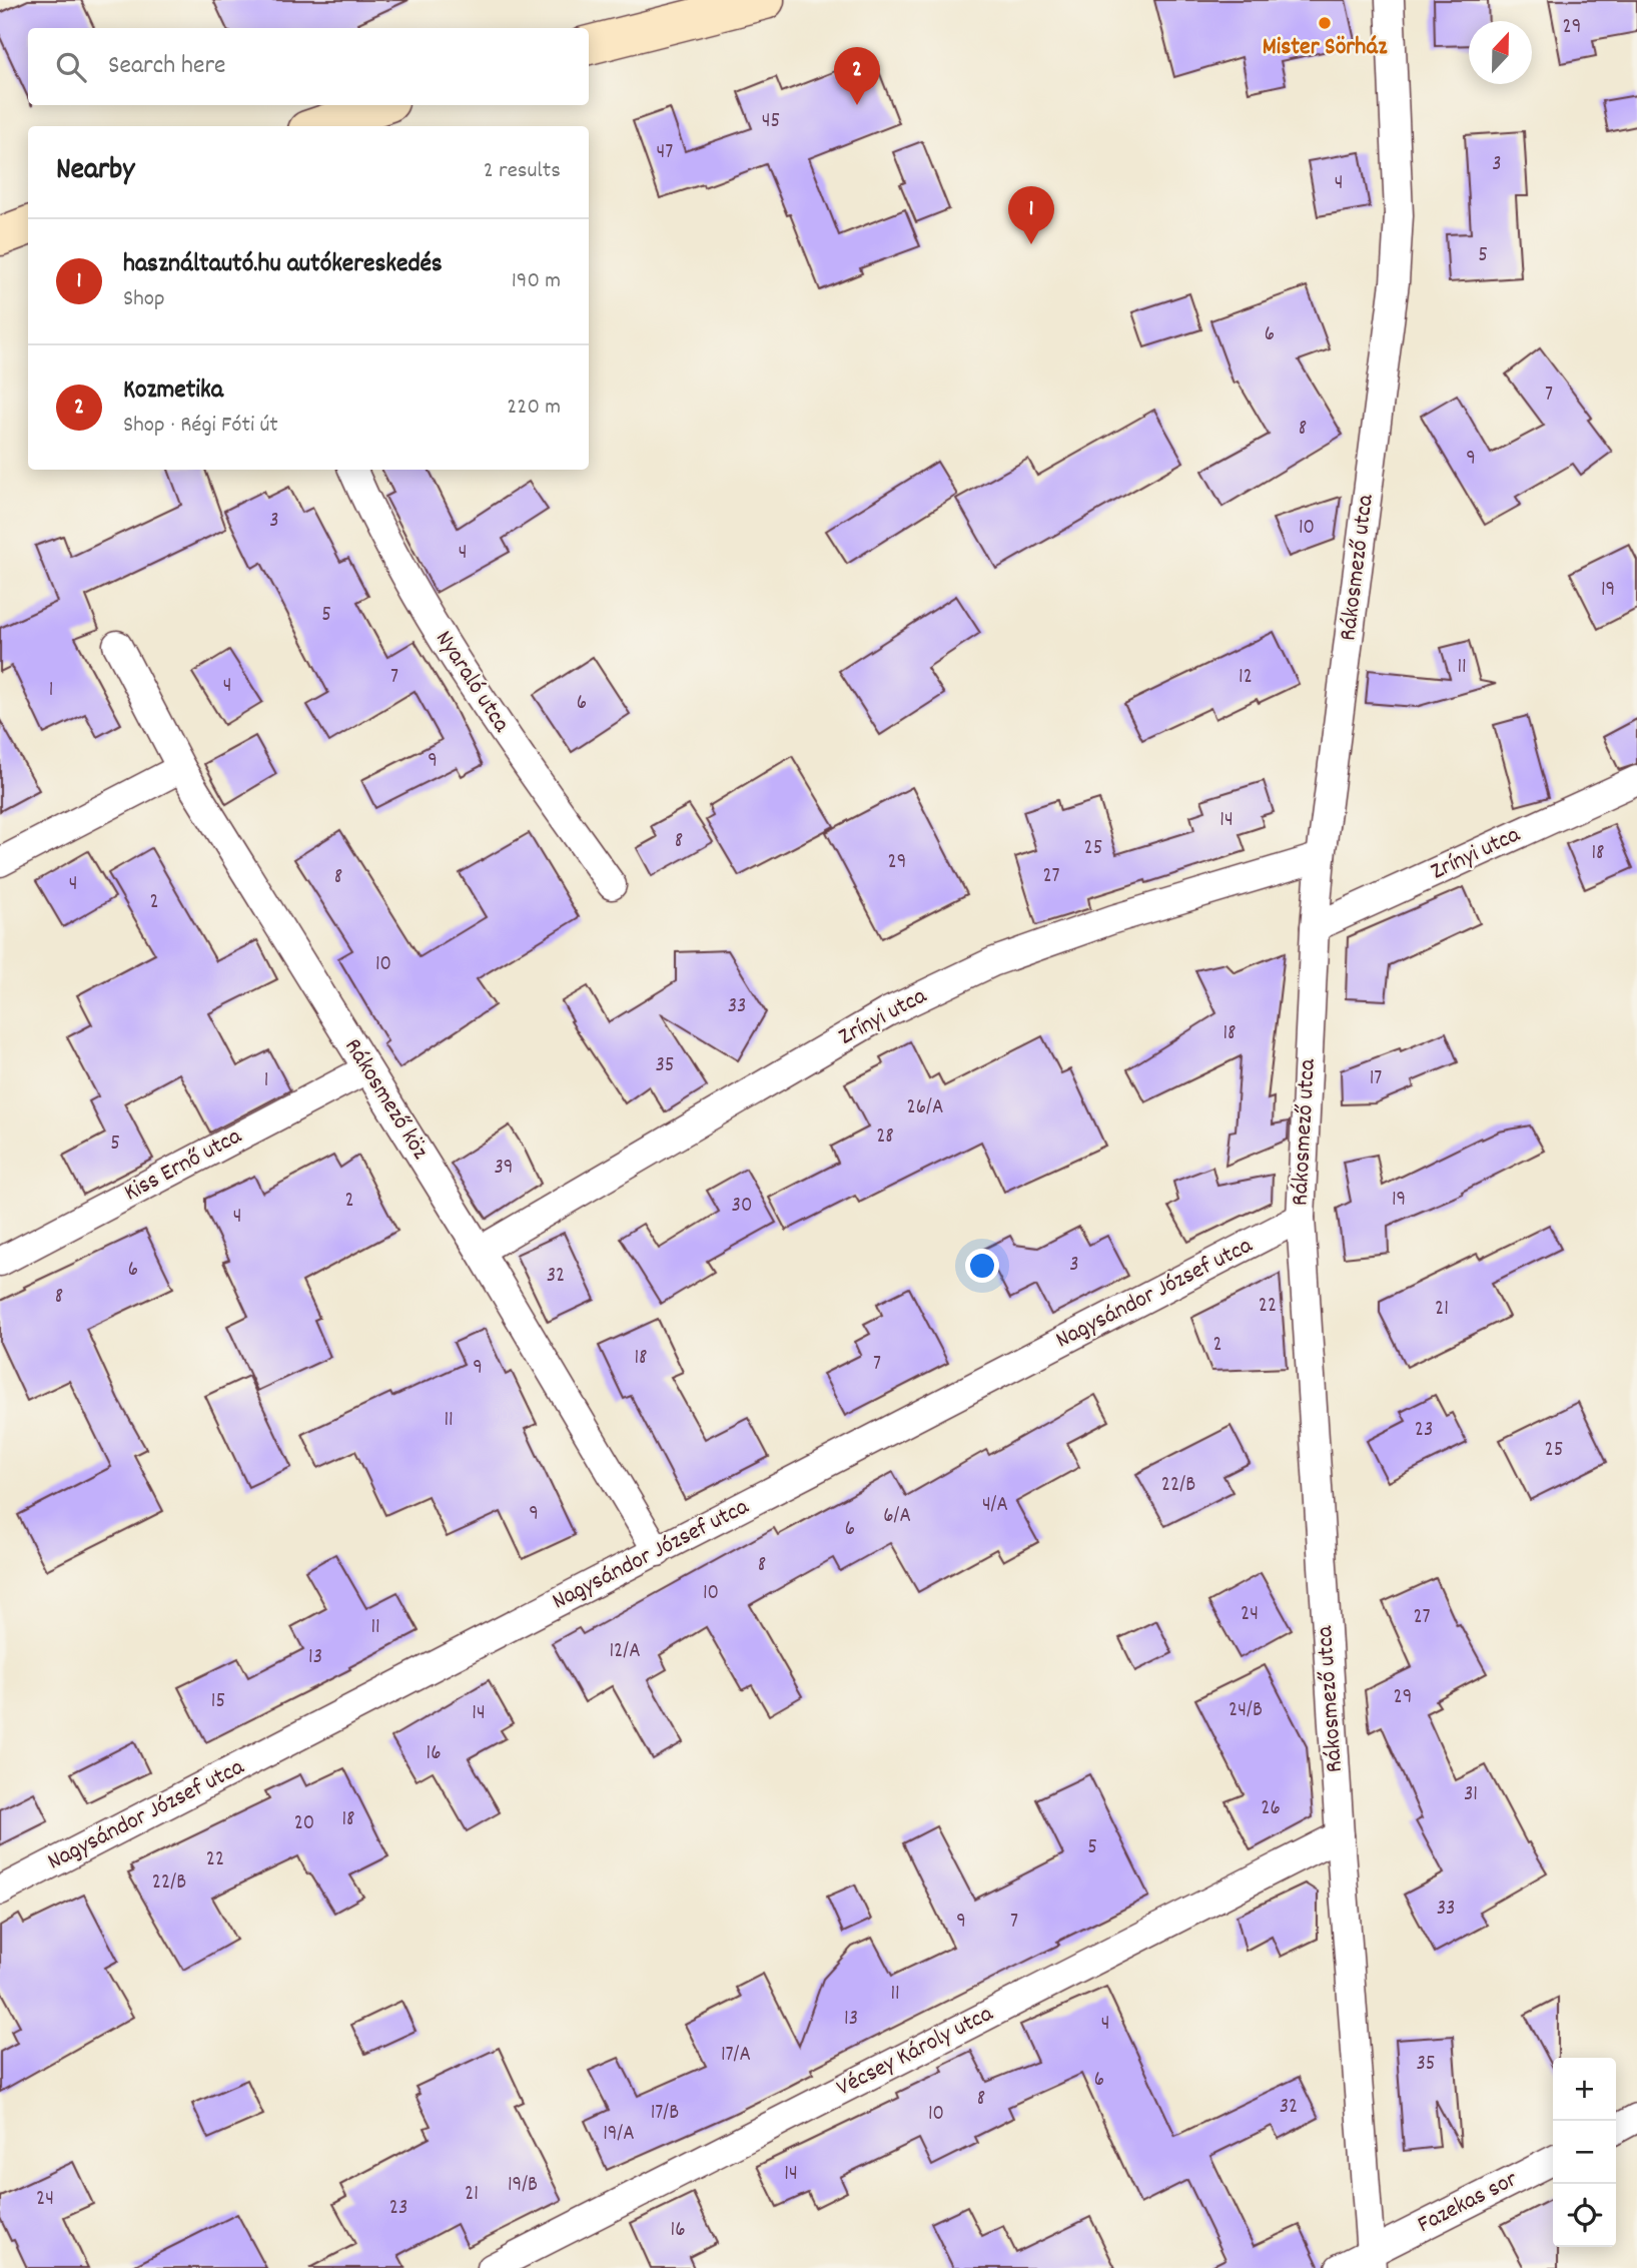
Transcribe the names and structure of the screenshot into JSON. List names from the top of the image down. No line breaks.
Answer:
{"streets":{"street":["Rákosmező utca","Nyaraló utca","Zrínyi utca","Rákosmező köz","Kiss Ernő utca","Nagysándor József utca","Vécsey Károly utca","Fazekas sor"]},"crossings":[["Rákosmező utca","Zrínyi utca"],["Rákosmező utca","Nagysándor József utca"],["Rákosmező utca","Vécsey Károly utca"],["Rákosmező utca","Fazekas sor"],["Zrínyi utca","Rákosmező köz"],["Rákosmező köz","Kiss Ernő utca"],["Rákosmező köz","Nagysándor József utca"]],"places":["Mister Sörház"],"house_numbers":["29","45","47","3","4","5","6","7","8","9","3","10","4","19","5","11","7","12","4","1","6","9","14","8","25","18","29","27","8","4","2","10","33","18","35","17","1","26/A","28","5","39","19","2","30","4","3","6","32","8","22","21","2","18","7","9","11","23","25","22/B","4/A","9","6/A","6","8","10","24","27","11","12/A","13","29","15","24/B","14","16","31","26","18","20","5","22","22/B","33","9","7","11","13","4","17/A","35","6","8","32","17/B","10","19/A","14","19/B","21","24","23","16"],"north":"top","page":{"search":"Search here","pins":["2","1"],"heading":["Nearby","2 results"],"list":[{"mark":"1","name":"használtautó.hu autókereskedés","note":"Shop","value":"190 m"},{"mark":"2","name":"Kozmetika","note":"Shop · Régi Fóti út","value":"220 m"}],"map_buttons":["+","−"]}}
